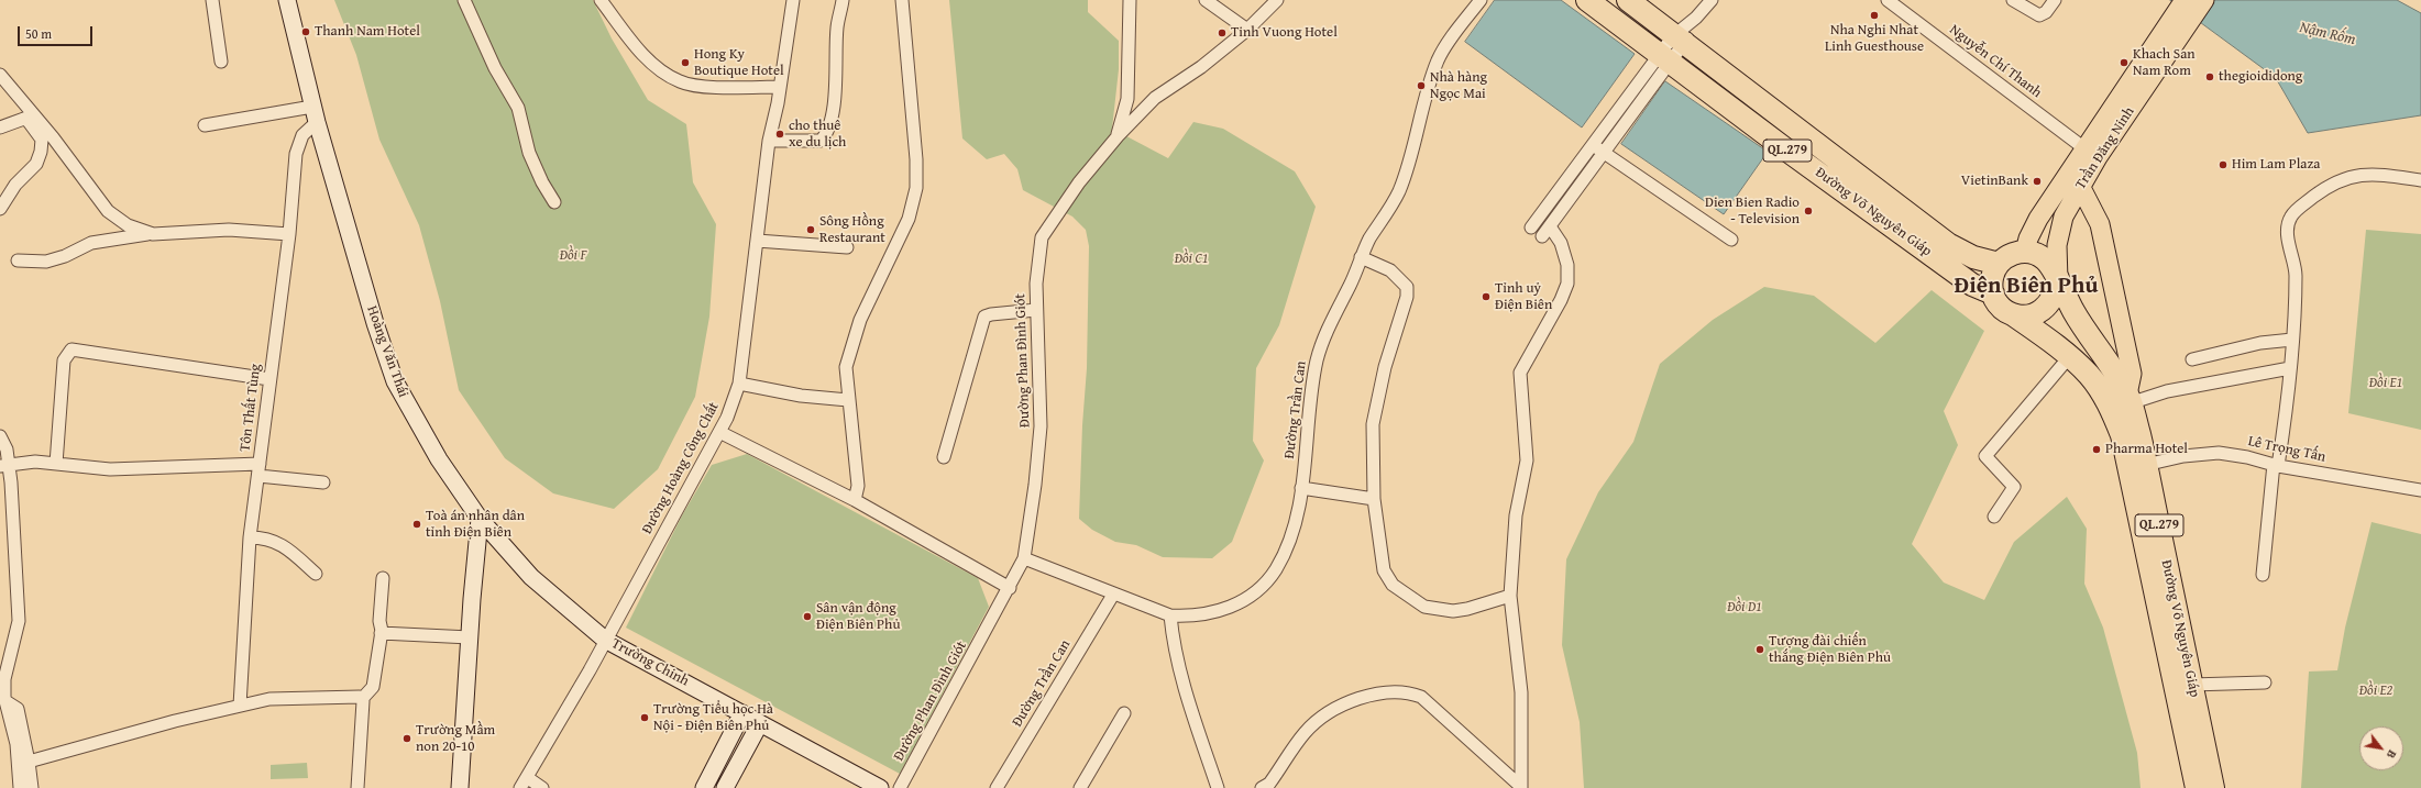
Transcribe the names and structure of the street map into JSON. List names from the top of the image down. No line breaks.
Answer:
{"streets":{"highway":["QL.279","Đường Võ Nguyên Giáp"],"main road":["Trần Đăng Ninh"],"street":["Nguyễn Chí Thanh","Hoàng Văn Thái","Đường Phan Đình Giót","Tôn Thất Tùng","Đường Trần Can","Lê Trọng Tấn","Đường Hoàng Công Chất","Trường Chinh"]},"crossings":[["Nguyễn Chí Thanh","Trần Đăng Ninh"],["Trần Đăng Ninh","QL.279"],["Trần Đăng Ninh","Đường Võ Nguyên Giáp"],["QL.279","Đường Võ Nguyên Giáp"],["Đường Võ Nguyên Giáp","Lê Trọng Tấn"],["Hoàng Văn Thái","Tôn Thất Tùng"],["Hoàng Văn Thái","Đường Hoàng Công Chất"],["Hoàng Văn Thái","Trường Chinh"],["Đường Phan Đình Giót","Đường Trần Can"],["Đường Hoàng Công Chất","Trường Chinh"]],"districts":["Điện Biên Phủ"],"water":["Nậm Rốm"],"parks":["Đồi F","Đồi C1","Đồi E1","Đồi D1","Đồi E2"],"places":["Nha Nghi Nhat Linh Guesthouse","Thanh Nam Hotel","Tinh Vuong Hotel","Hong Ky Boutique Hotel","Khach San Nam Rom","thegioididong","Nhà hàng Ngọc Mai","cho thuê xe du lịch","Him Lam Plaza","VietinBank","Dien Bien Radio - Television","Sông Hồng Restaurant","Tỉnh uỷ Điện Biên","Pharma Hotel","Toà án nhân dân tỉnh Điện Biên","Sân vận động Điện Biên Phủ","Tượng đài chiến thắng Điện Biên Phủ","Trường Tiểu học Hà Nội - Điện Biên Phủ","Trường Mầm non 20-10"],"scale_bar":"50 m","north":"bottom right"}
